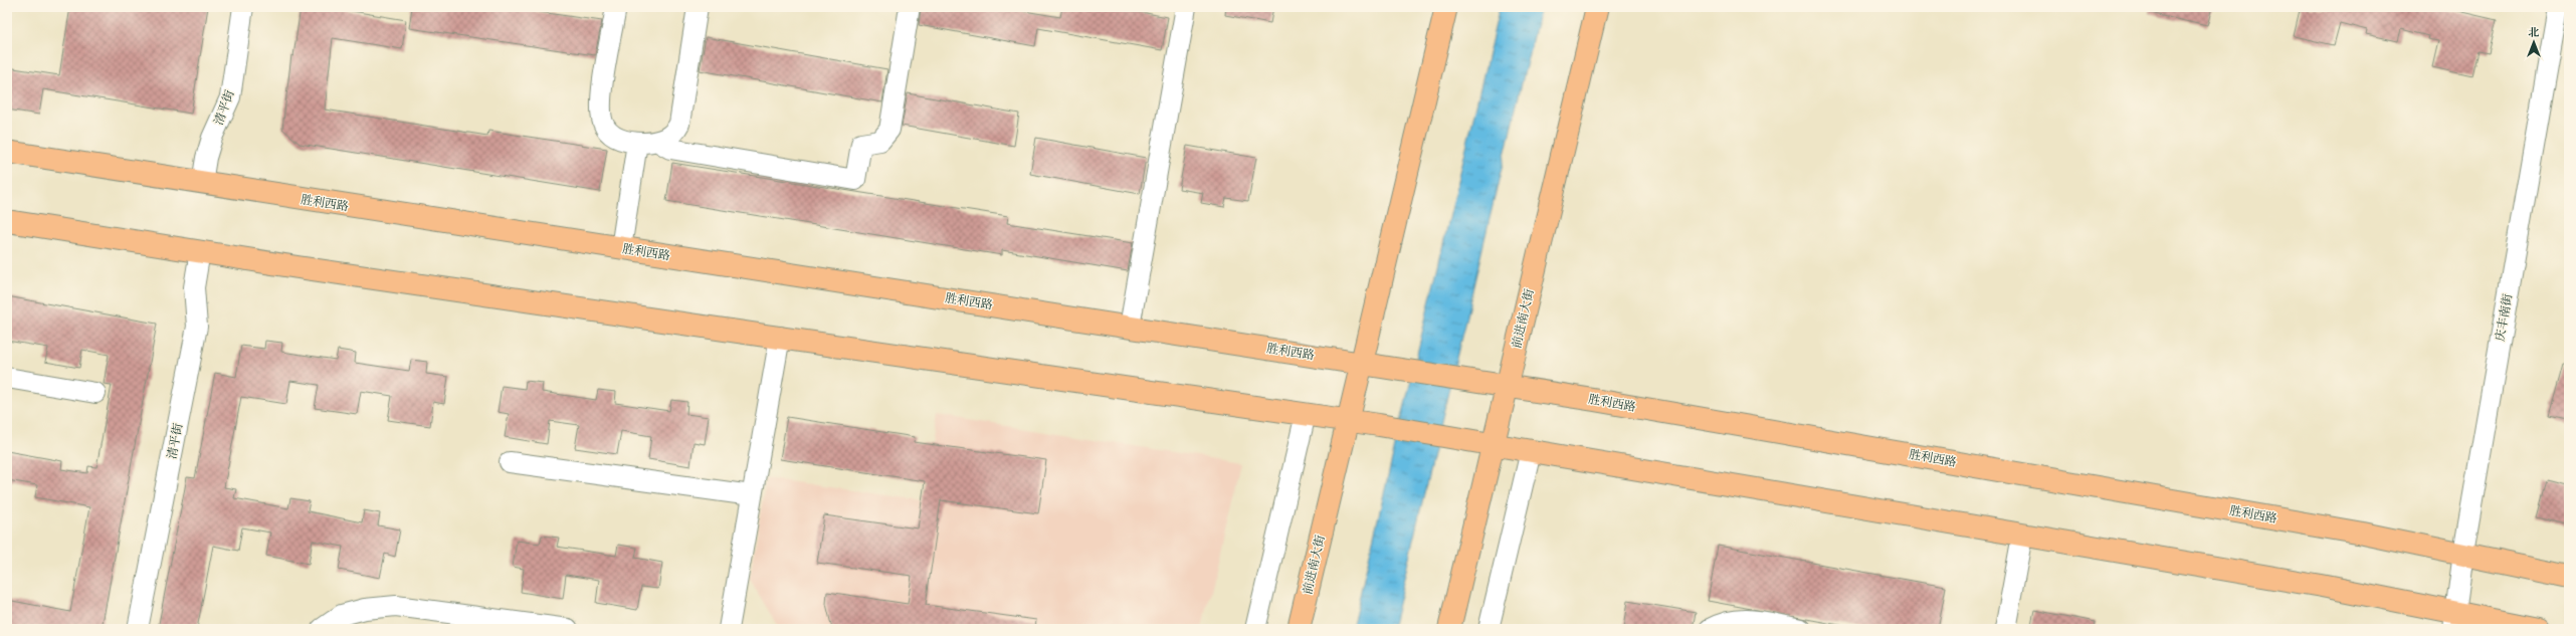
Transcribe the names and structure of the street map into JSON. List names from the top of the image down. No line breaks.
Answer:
{"streets":{"main road":["胜利西路","前进南大街"],"street":["清平街","庆丰南街"]},"crossings":[["清平街","胜利西路"],["胜利西路","庆丰南街"],["胜利西路","前进南大街"]],"north":"top"}
